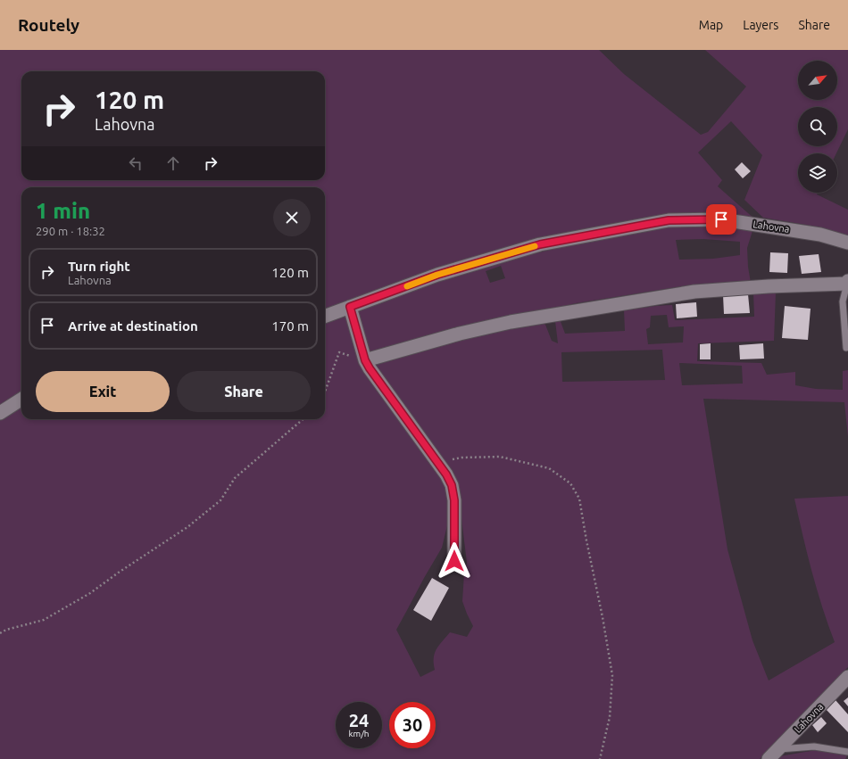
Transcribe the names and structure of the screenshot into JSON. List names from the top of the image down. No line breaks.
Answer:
{"streets":{"street":["Lahovna"]},"north":"top right","page":{"header":"Routely","nav":["Map","Layers","Share"],"turn":["120 m","Lahovna"],"heading":["1 min","290 m · 18:32"],"list":[{"name":"Turn right","note":"Lahovna","value":"120 m"},{"name":"Arrive at destination","value":"170 m"}],"buttons":["Exit","Share"],"speed":"24 km/h","limit":"30"}}
